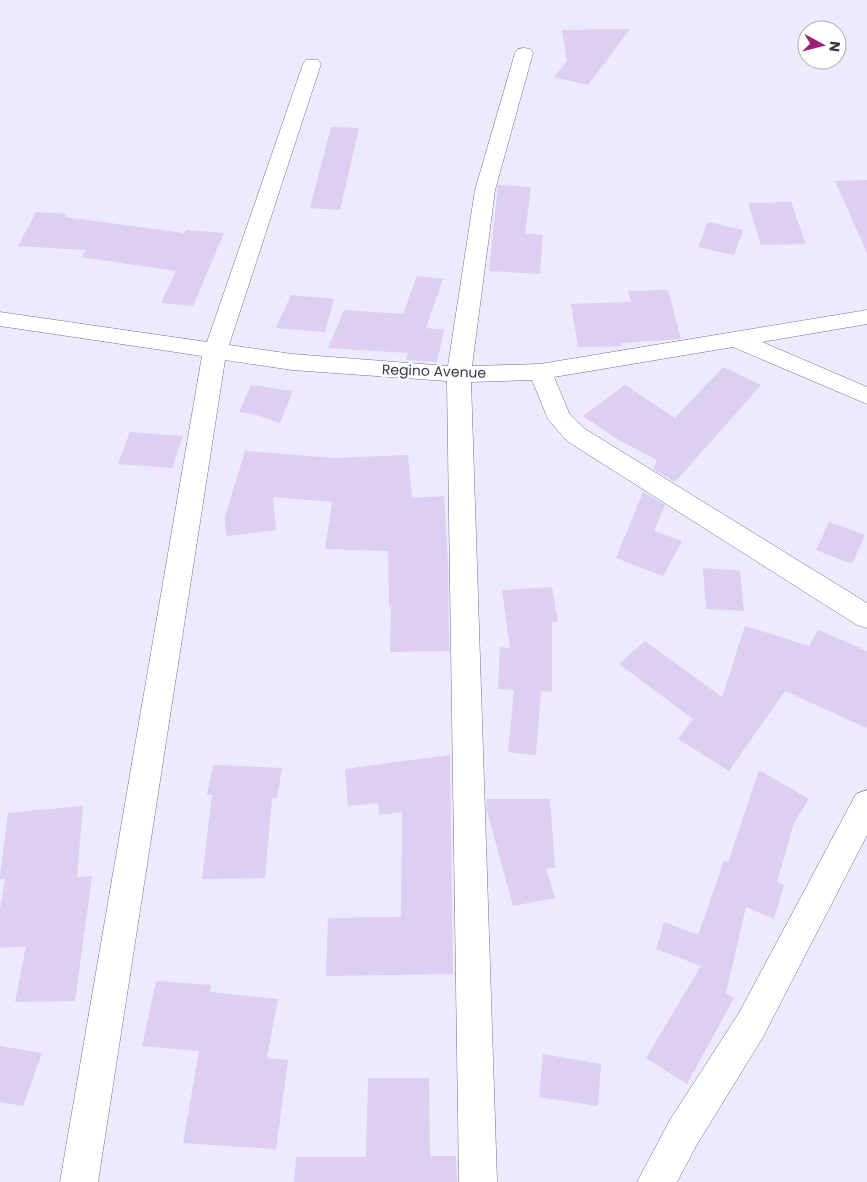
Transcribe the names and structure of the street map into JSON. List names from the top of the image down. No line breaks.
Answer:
{"streets":{"street":["Regino Avenue"]},"north":"right"}
